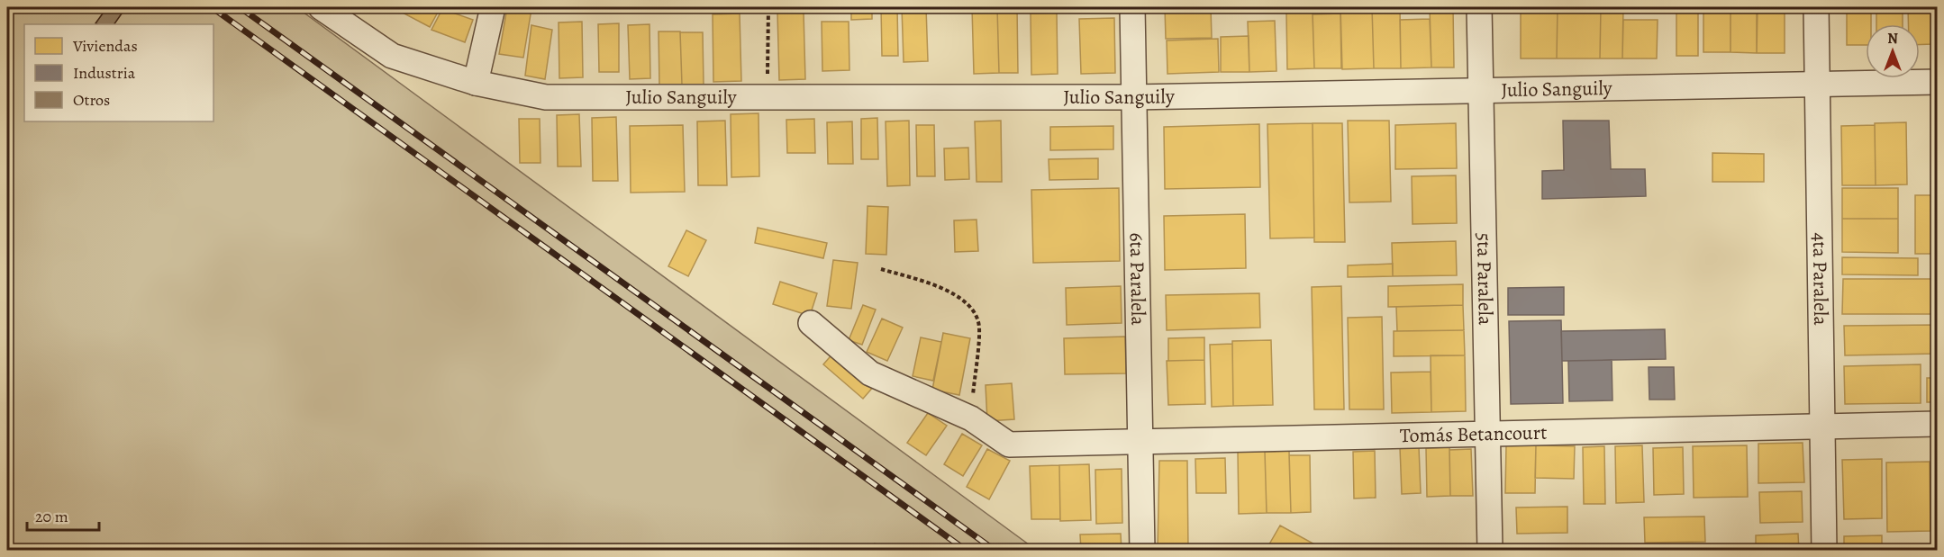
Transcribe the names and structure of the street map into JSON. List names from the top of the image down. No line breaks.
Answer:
{"streets":{"street":["Julio Sanguily","6ta Paralela","4ta Paralela","5ta Paralela","Tomás Betancourt"]},"crossings":[["Julio Sanguily","6ta Paralela"],["Julio Sanguily","4ta Paralela"],["Julio Sanguily","5ta Paralela"],["6ta Paralela","Tomás Betancourt"],["4ta Paralela","Tomás Betancourt"],["5ta Paralela","Tomás Betancourt"]],"legend":["Viviendas","Industria","Otros"],"scale_bar":"20 m","north":"top"}
